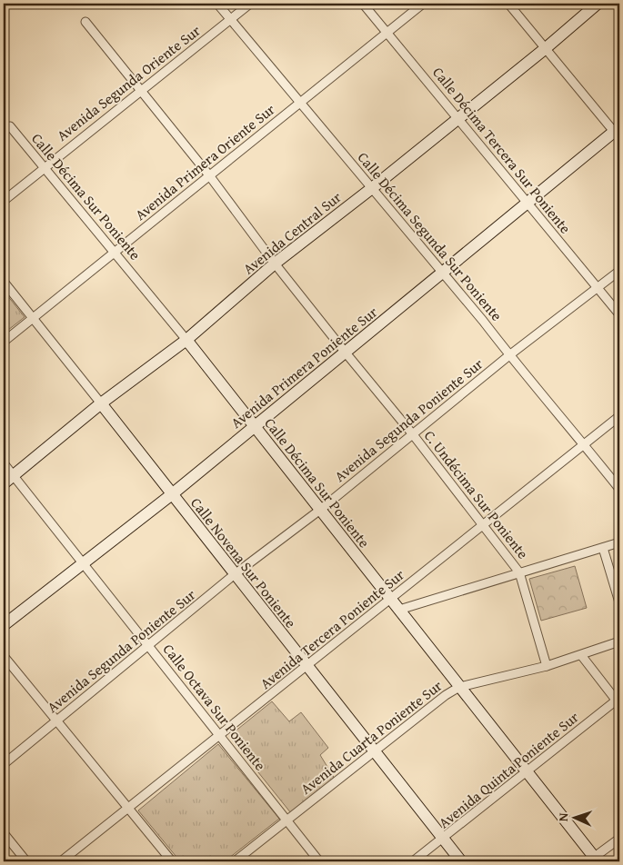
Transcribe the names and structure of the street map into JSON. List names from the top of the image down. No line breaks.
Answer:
{"streets":{"street":["Avenida Segunda Oriente Sur","Calle Décima Tercera Sur Poniente","Avenida Primera Oriente Sur","Calle Décima Sur Poniente","Avenida Central Sur","Calle Décima Segunda Sur Poniente","Avenida Primera Poniente Sur","Avenida Segunda Poniente Sur","C. Undécima Sur Poniente","Calle Novena Sur Poniente","Avenida Tercera Poniente Sur","Calle Octava Sur Poniente","Avenida Cuarta Poniente Sur","Avenida Quinta Poniente Sur"]},"crossings":[["Avenida Segunda Oriente Sur","Calle Décima Sur Poniente"],["Avenida Segunda Oriente Sur","Calle Décima Segunda Sur Poniente"],["Avenida Segunda Oriente Sur","C. Undécima Sur Poniente"],["Calle Décima Tercera Sur Poniente","Avenida Primera Oriente Sur"],["Calle Décima Tercera Sur Poniente","Avenida Central Sur"],["Calle Décima Tercera Sur Poniente","Avenida Primera Poniente Sur"],["Calle Décima Tercera Sur Poniente","Avenida Segunda Poniente Sur"],["Avenida Primera Oriente Sur","Calle Décima Sur Poniente"],["Avenida Primera Oriente Sur","Calle Décima Segunda Sur Poniente"],["Avenida Primera Oriente Sur","C. Undécima Sur Poniente"],["Avenida Primera Oriente Sur","Calle Novena Sur Poniente"],["Calle Décima Sur Poniente","Avenida Central Sur"],["Calle Décima Sur Poniente","Avenida Primera Poniente Sur"],["Calle Décima Sur Poniente","Avenida Segunda Poniente Sur"],["Calle Décima Sur Poniente","Avenida Tercera Poniente Sur"],["Calle Décima Sur Poniente","Avenida Cuarta Poniente Sur"],["Calle Décima Sur Poniente","Avenida Quinta Poniente Sur"],["Avenida Central Sur","Calle Décima Segunda Sur Poniente"],["Avenida Central Sur","C. Undécima Sur Poniente"],["Avenida Central Sur","Calle Novena Sur Poniente"],["Avenida Central Sur","Calle Octava Sur Poniente"],["Calle Décima Segunda Sur Poniente","Avenida Primera Poniente Sur"],["Calle Décima Segunda Sur Poniente","Avenida Segunda Poniente Sur"],["Calle Décima Segunda Sur Poniente","Avenida Tercera Poniente Sur"],["Avenida Primera Poniente Sur","C. Undécima Sur Poniente"],["Avenida Primera Poniente Sur","Calle Novena Sur Poniente"],["Avenida Primera Poniente Sur","Calle Octava Sur Poniente"],["Avenida Segunda Poniente Sur","C. Undécima Sur Poniente"],["Avenida Segunda Poniente Sur","Calle Novena Sur Poniente"],["Avenida Segunda Poniente Sur","Calle Octava Sur Poniente"],["C. Undécima Sur Poniente","Avenida Tercera Poniente Sur"],["Calle Novena Sur Poniente","Avenida Tercera Poniente Sur"],["Calle Novena Sur Poniente","Avenida Cuarta Poniente Sur"],["Calle Novena Sur Poniente","Avenida Quinta Poniente Sur"],["Avenida Tercera Poniente Sur","Calle Octava Sur Poniente"],["Calle Octava Sur Poniente","Avenida Cuarta Poniente Sur"]],"north":"left"}
